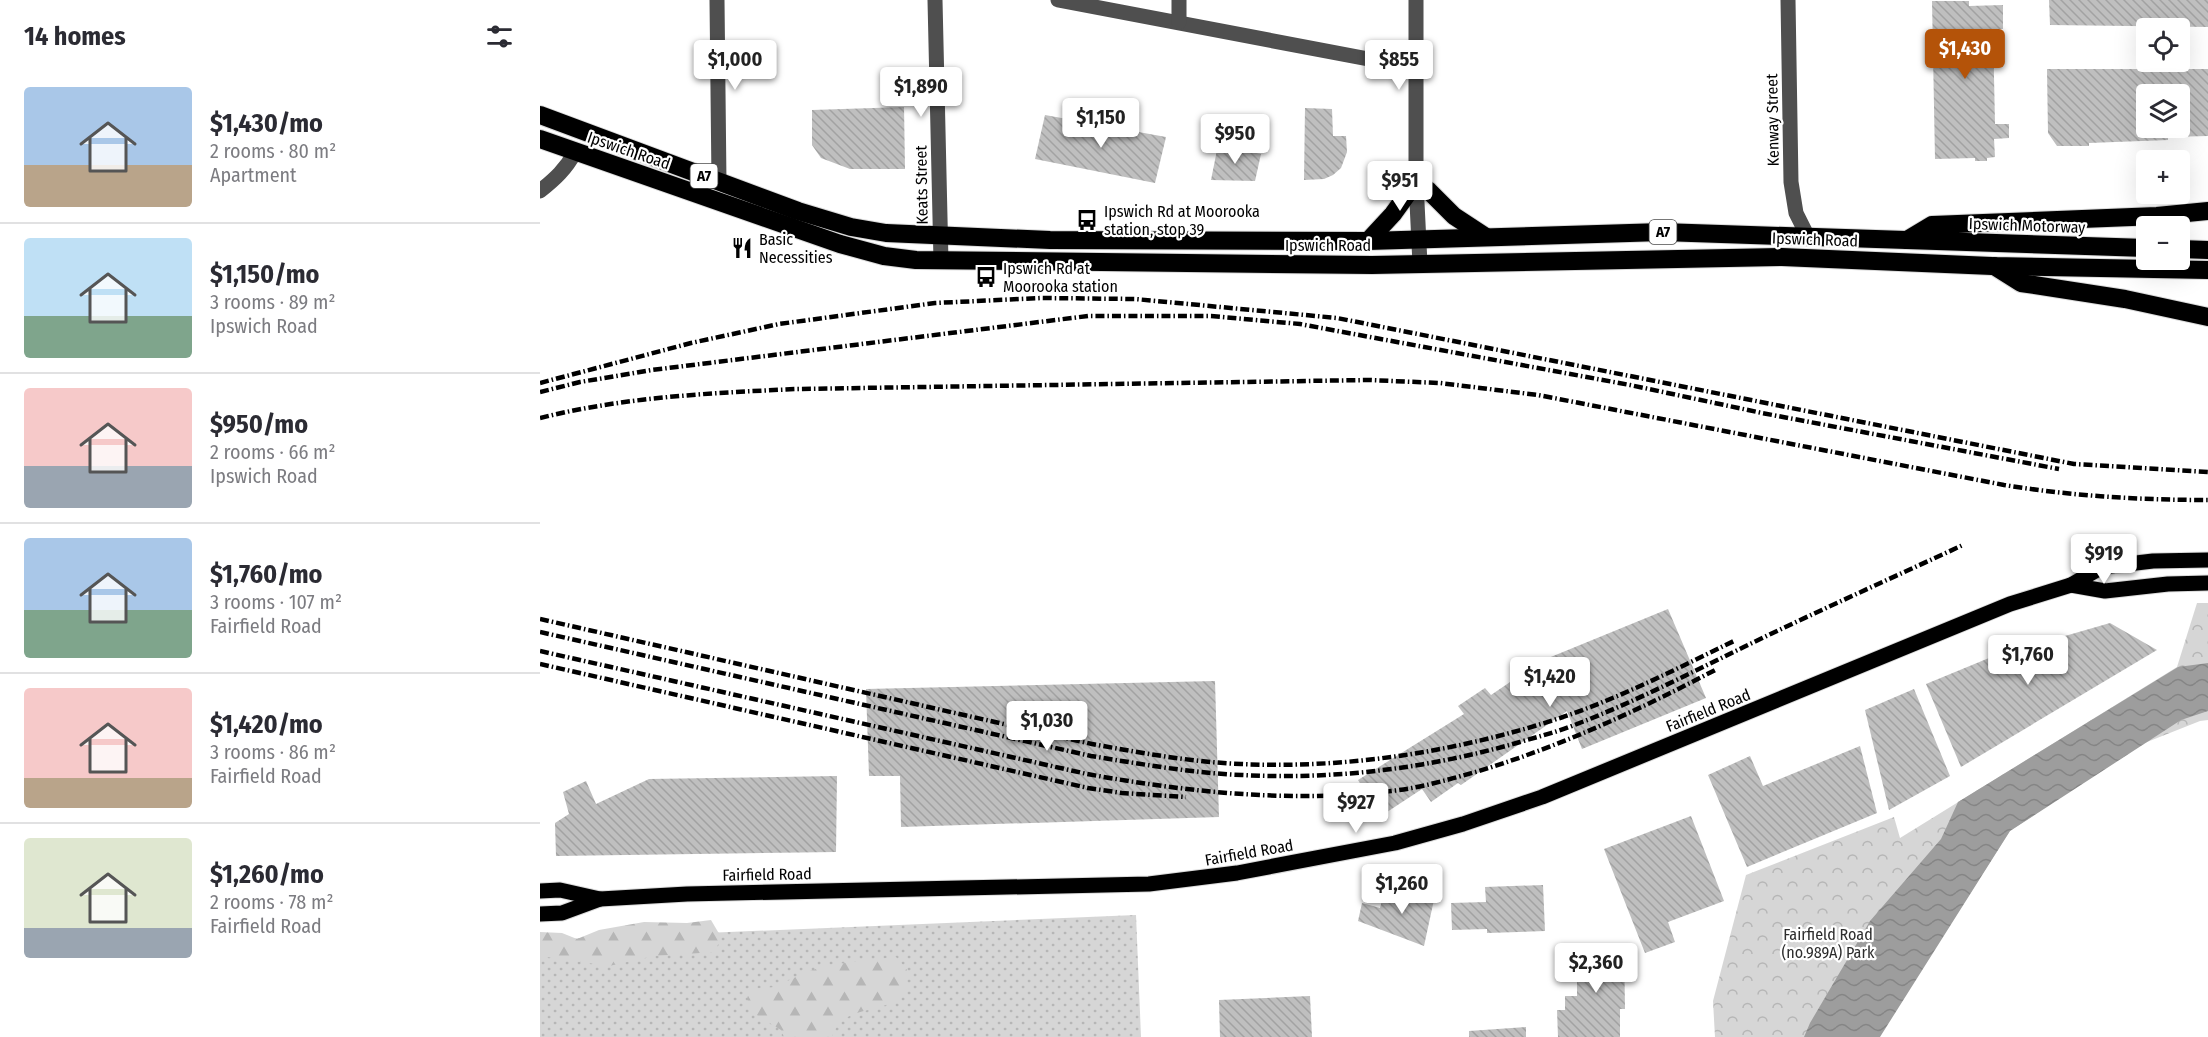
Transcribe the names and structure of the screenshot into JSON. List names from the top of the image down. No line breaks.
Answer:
{"streets":{"highway":["Ipswich Road","A7","Ipswich Motorway"],"main road":["Fairfield Road"],"street":["Kenway Street","Keats Street"]},"crossings":[["Kenway Street","Ipswich Road"],["Ipswich Road","A7"],["Ipswich Road","Keats Street"],["Ipswich Road","Ipswich Motorway"]],"parks":["Fairfield Road (no.989A) Park"],"places":{"bus stop":["Ipswich Rd at Moorooka station, stop 39","Ipswich Rd at Moorooka station"],"restaurant":["Basic Necessities"]},"page":{"heading":"14 homes","map_buttons":["+","−"],"price":["$1,430","$1,000","$855","$1,890","$1,150","$950","$951","$919","$1,760","$1,420","$1,030","$927","$1,260","$2,360"],"list":[{"name":"$1,430/mo","note":"2 rooms · 80 m² · Apartment"},{"name":"$1,150/mo","note":"3 rooms · 89 m² · Ipswich Road"},{"name":"$950/mo","note":"2 rooms · 66 m² · Ipswich Road"},{"name":"$1,760/mo","note":"3 rooms · 107 m² · Fairfield Road"},{"name":"$1,420/mo","note":"3 rooms · 86 m² · Fairfield Road"},{"name":"$1,260/mo","note":"2 rooms · 78 m² · Fairfield Road"}]}}
